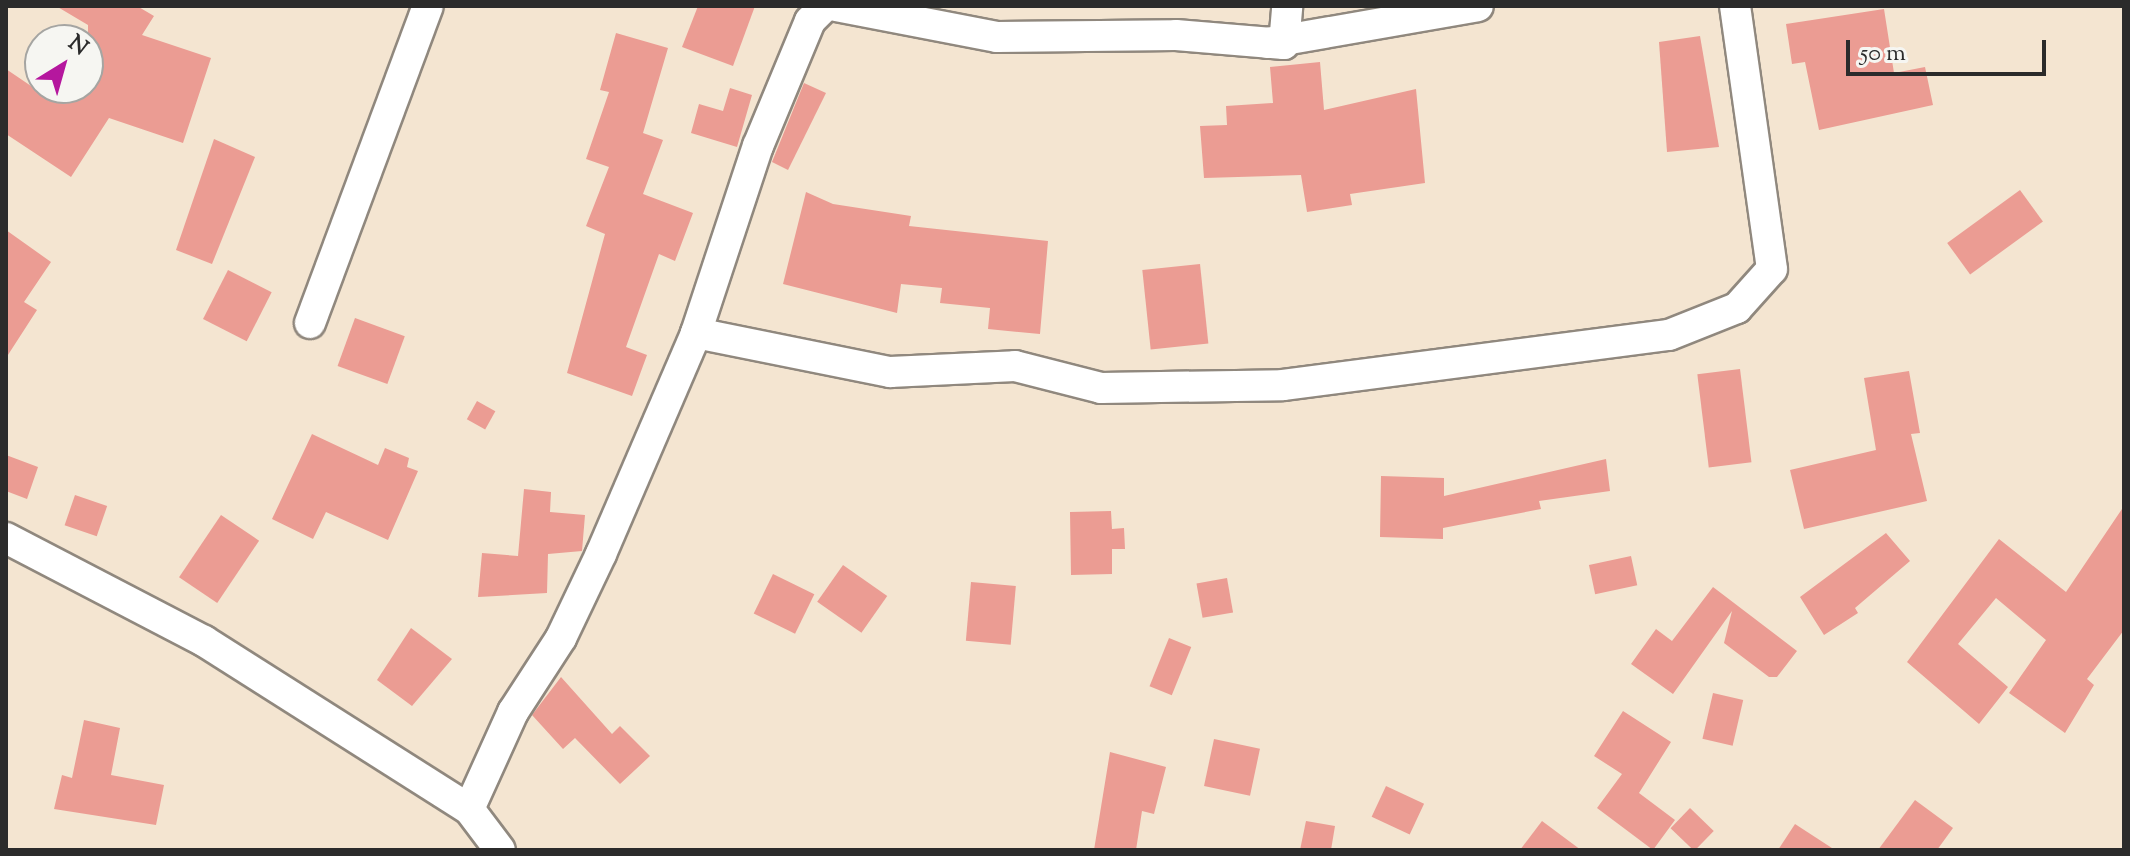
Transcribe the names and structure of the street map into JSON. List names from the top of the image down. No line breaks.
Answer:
{"scale_bar":"50 m","north":"top right"}
